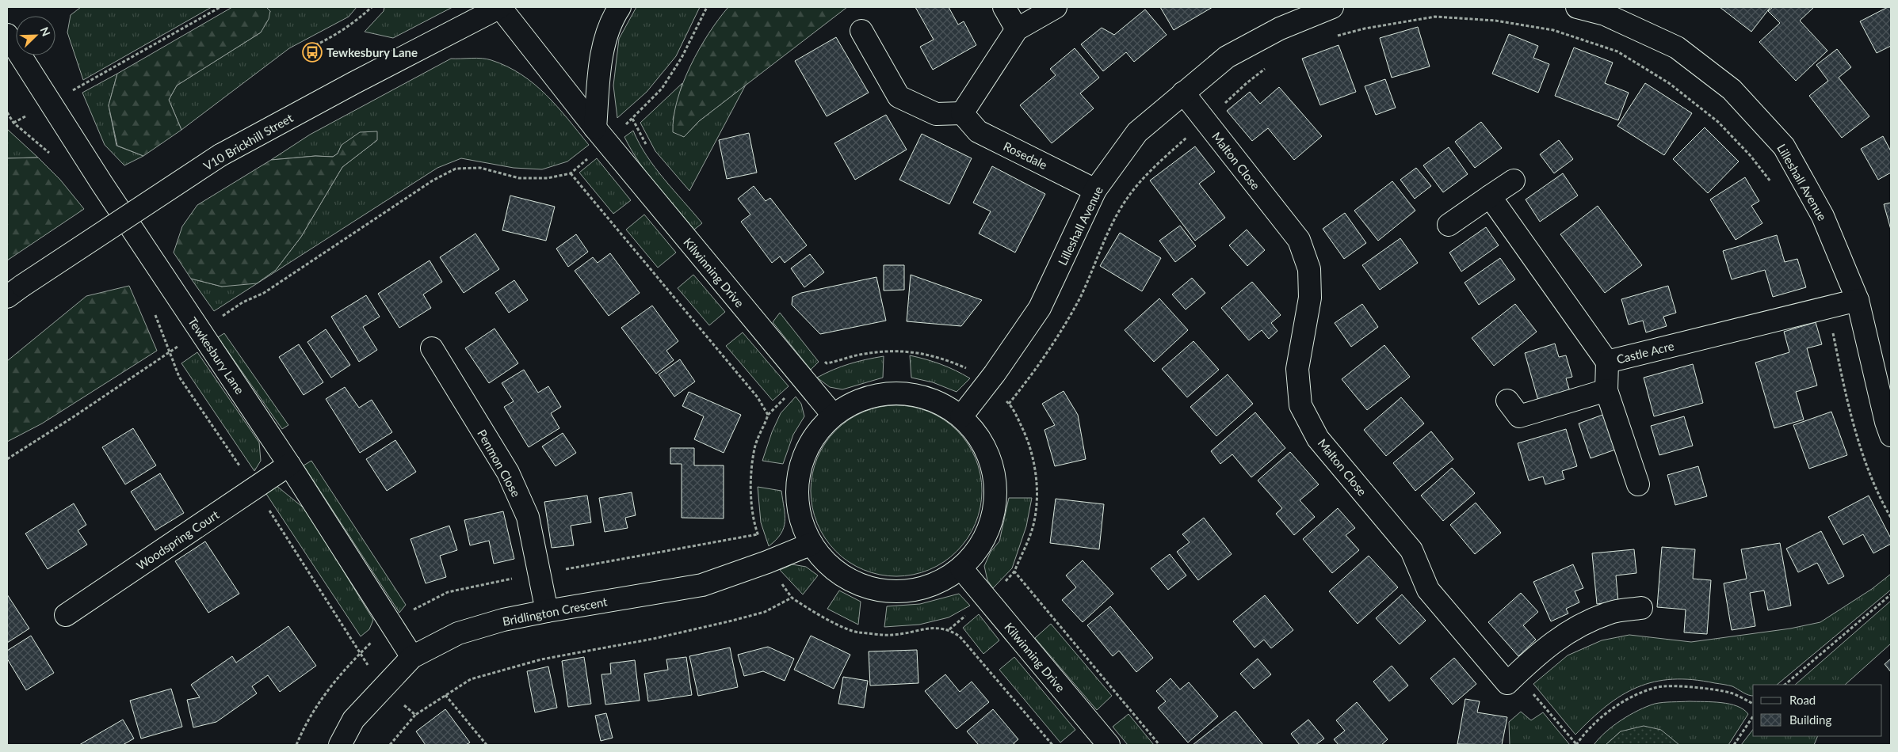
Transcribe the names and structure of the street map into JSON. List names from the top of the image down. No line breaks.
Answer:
{"streets":{"street":["V10 Brickhill Street","Rosedale","Malton Close","Lilleshall Avenue","Kilwinning Drive","Castle Acre","Tewkesbury Lane","Penmon Close","Woodspring Court","Bridlington Crescent"]},"crossings":[["V10 Brickhill Street","Kilwinning Drive"],["Rosedale","Lilleshall Avenue"],["Malton Close","Lilleshall Avenue"],["Lilleshall Avenue","Castle Acre"],["Tewkesbury Lane","Woodspring Court"],["Tewkesbury Lane","Bridlington Crescent"],["Penmon Close","Bridlington Crescent"]],"places":{"bus stop":["Tewkesbury Lane"]},"legend":["Road","Building"],"north":"top right"}
